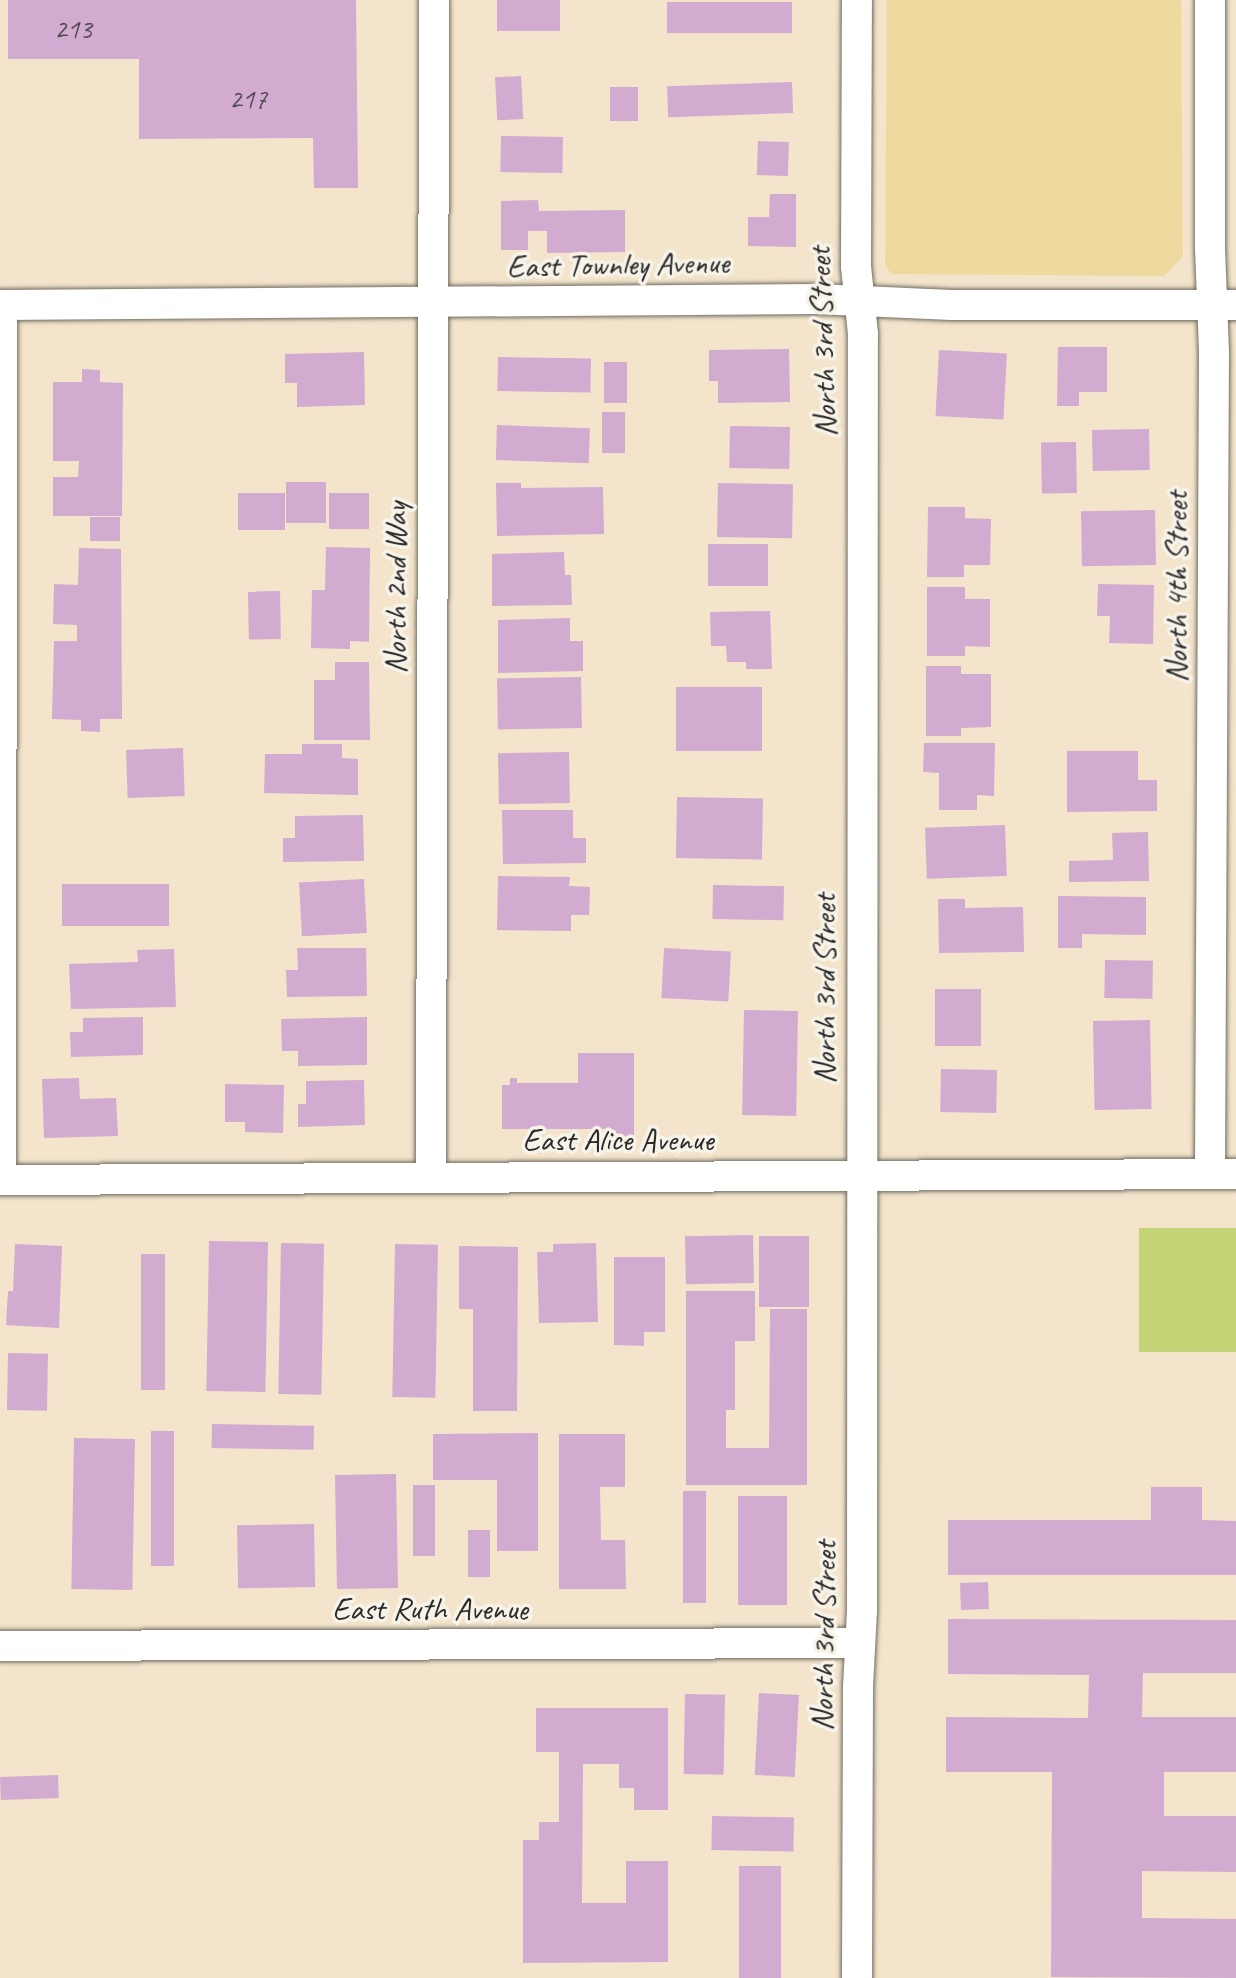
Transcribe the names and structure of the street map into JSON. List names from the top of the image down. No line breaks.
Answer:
{"streets":{"street":["East Townley Avenue","North 3rd Street","North 4th Street","North 2nd Way","East Alice Avenue","East Ruth Avenue"]},"crossings":[["East Townley Avenue","North 3rd Street"],["East Townley Avenue","North 4th Street"],["East Townley Avenue","North 2nd Way"],["North 3rd Street","East Alice Avenue"],["North 3rd Street","East Ruth Avenue"],["North 4th Street","East Alice Avenue"],["North 2nd Way","East Alice Avenue"]],"house_numbers":["213","217"]}
